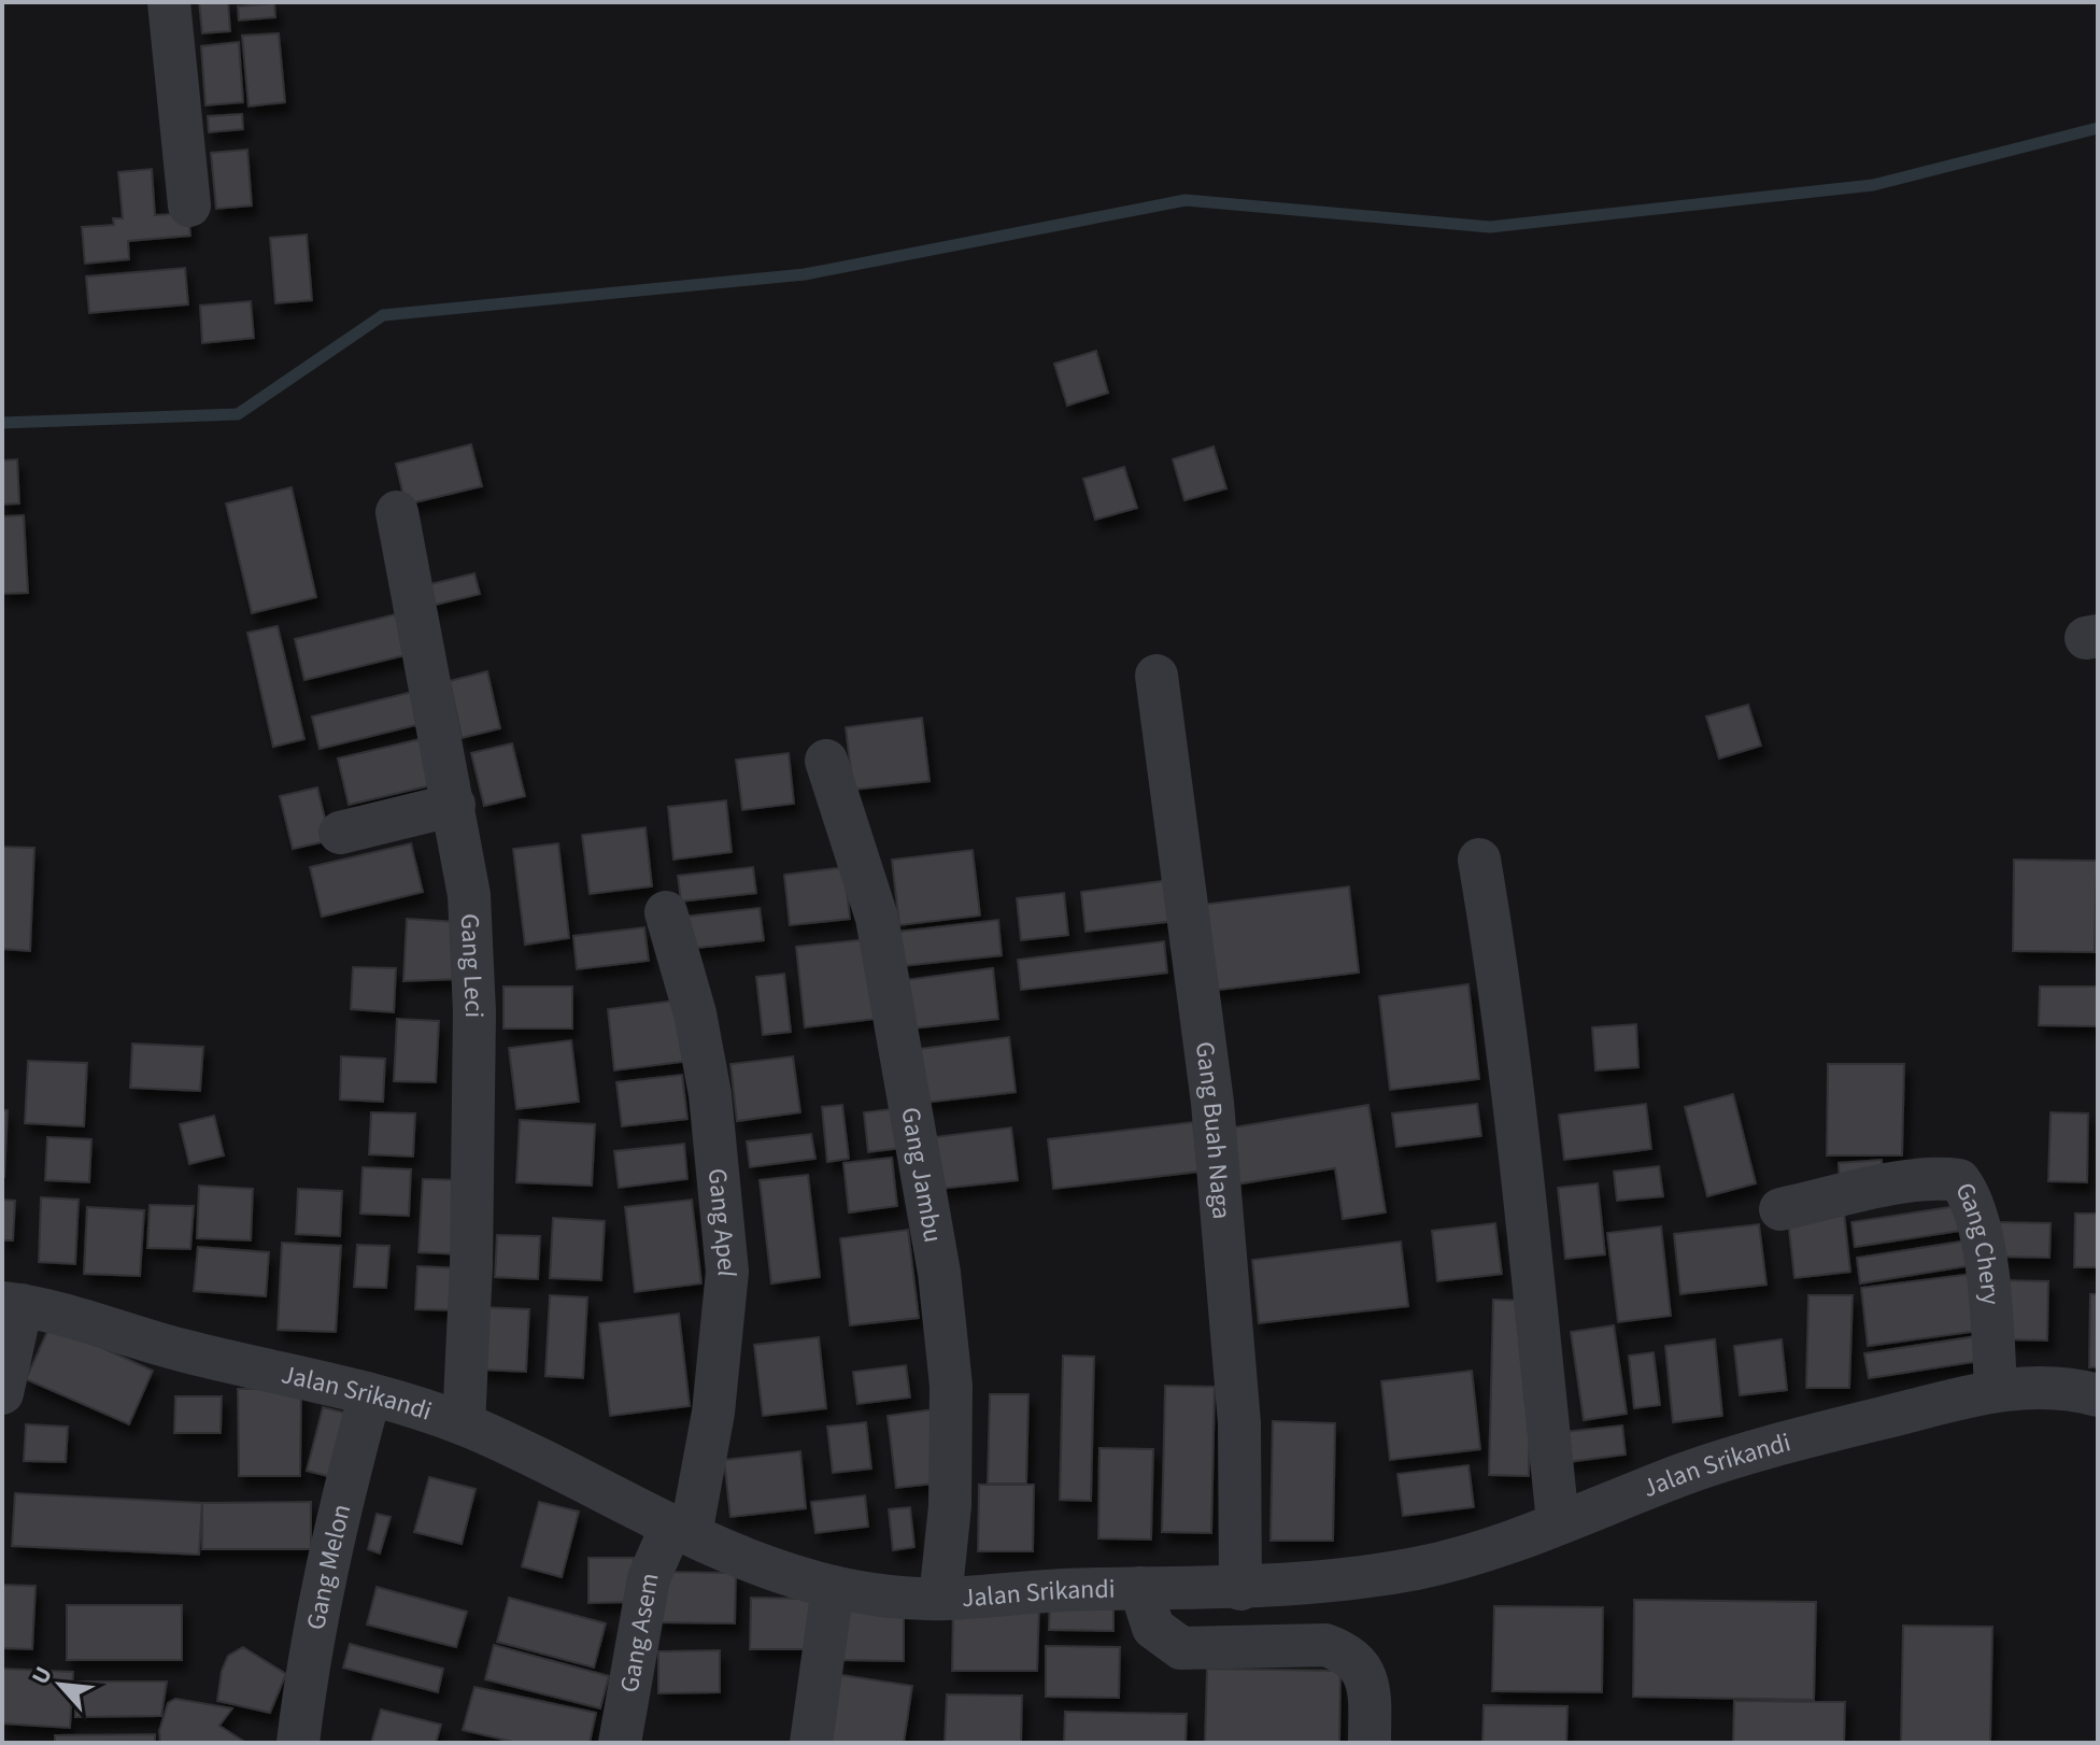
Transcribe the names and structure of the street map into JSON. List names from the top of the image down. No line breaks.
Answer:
{"streets":{"street":["Gang Leci","Gang Buah Naga","Gang Jambu","Gang Apel","Gang Chery","Jalan Srikandi","Gang Melon","Gang Asem"]},"crossings":[["Gang Leci","Jalan Srikandi"],["Gang Buah Naga","Jalan Srikandi"],["Gang Jambu","Jalan Srikandi"],["Gang Apel","Jalan Srikandi"],["Gang Apel","Gang Asem"],["Gang Chery","Jalan Srikandi"],["Jalan Srikandi","Gang Melon"],["Jalan Srikandi","Gang Asem"]],"north":"top left"}
